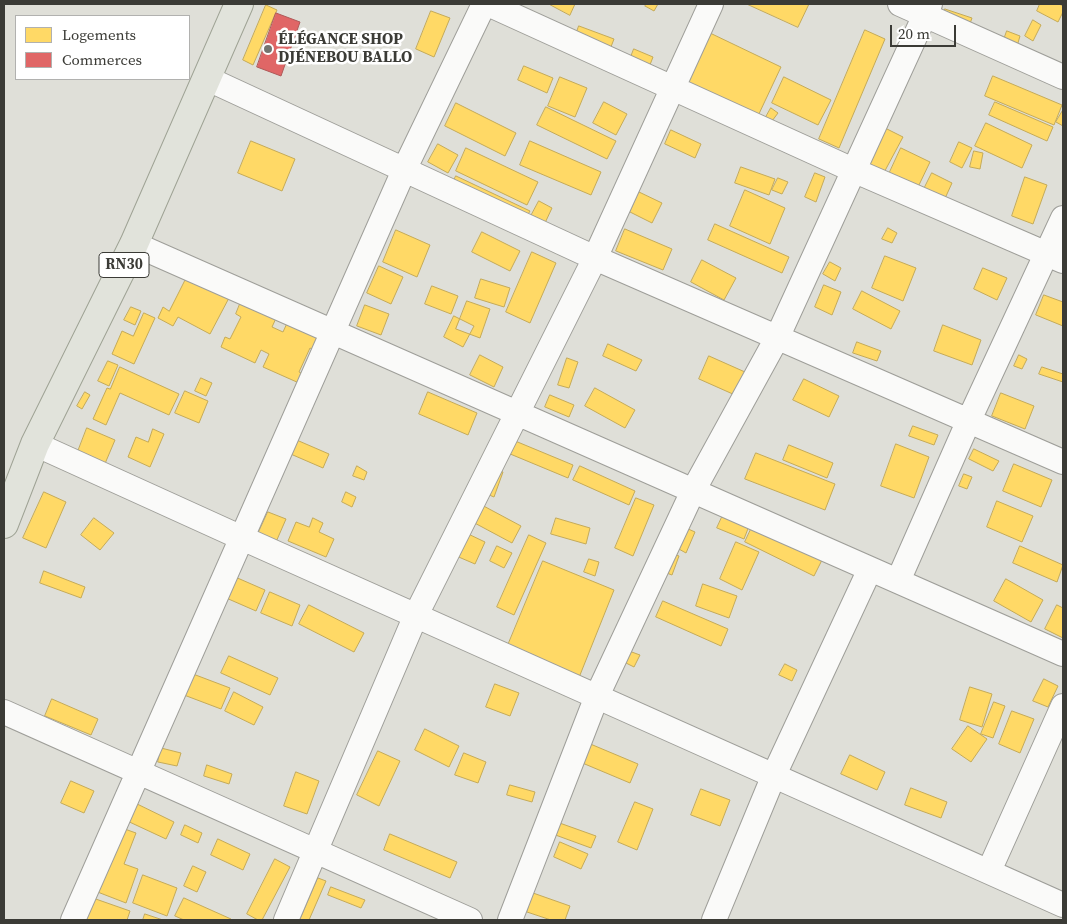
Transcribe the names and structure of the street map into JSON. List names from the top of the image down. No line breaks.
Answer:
{"streets":{"main road":["RN30"]},"places":["ÉLÉGANCE SHOP DJÉNEBOU BALLO"],"legend":["Logements","Commerces"],"scale_bar":"20 m"}
